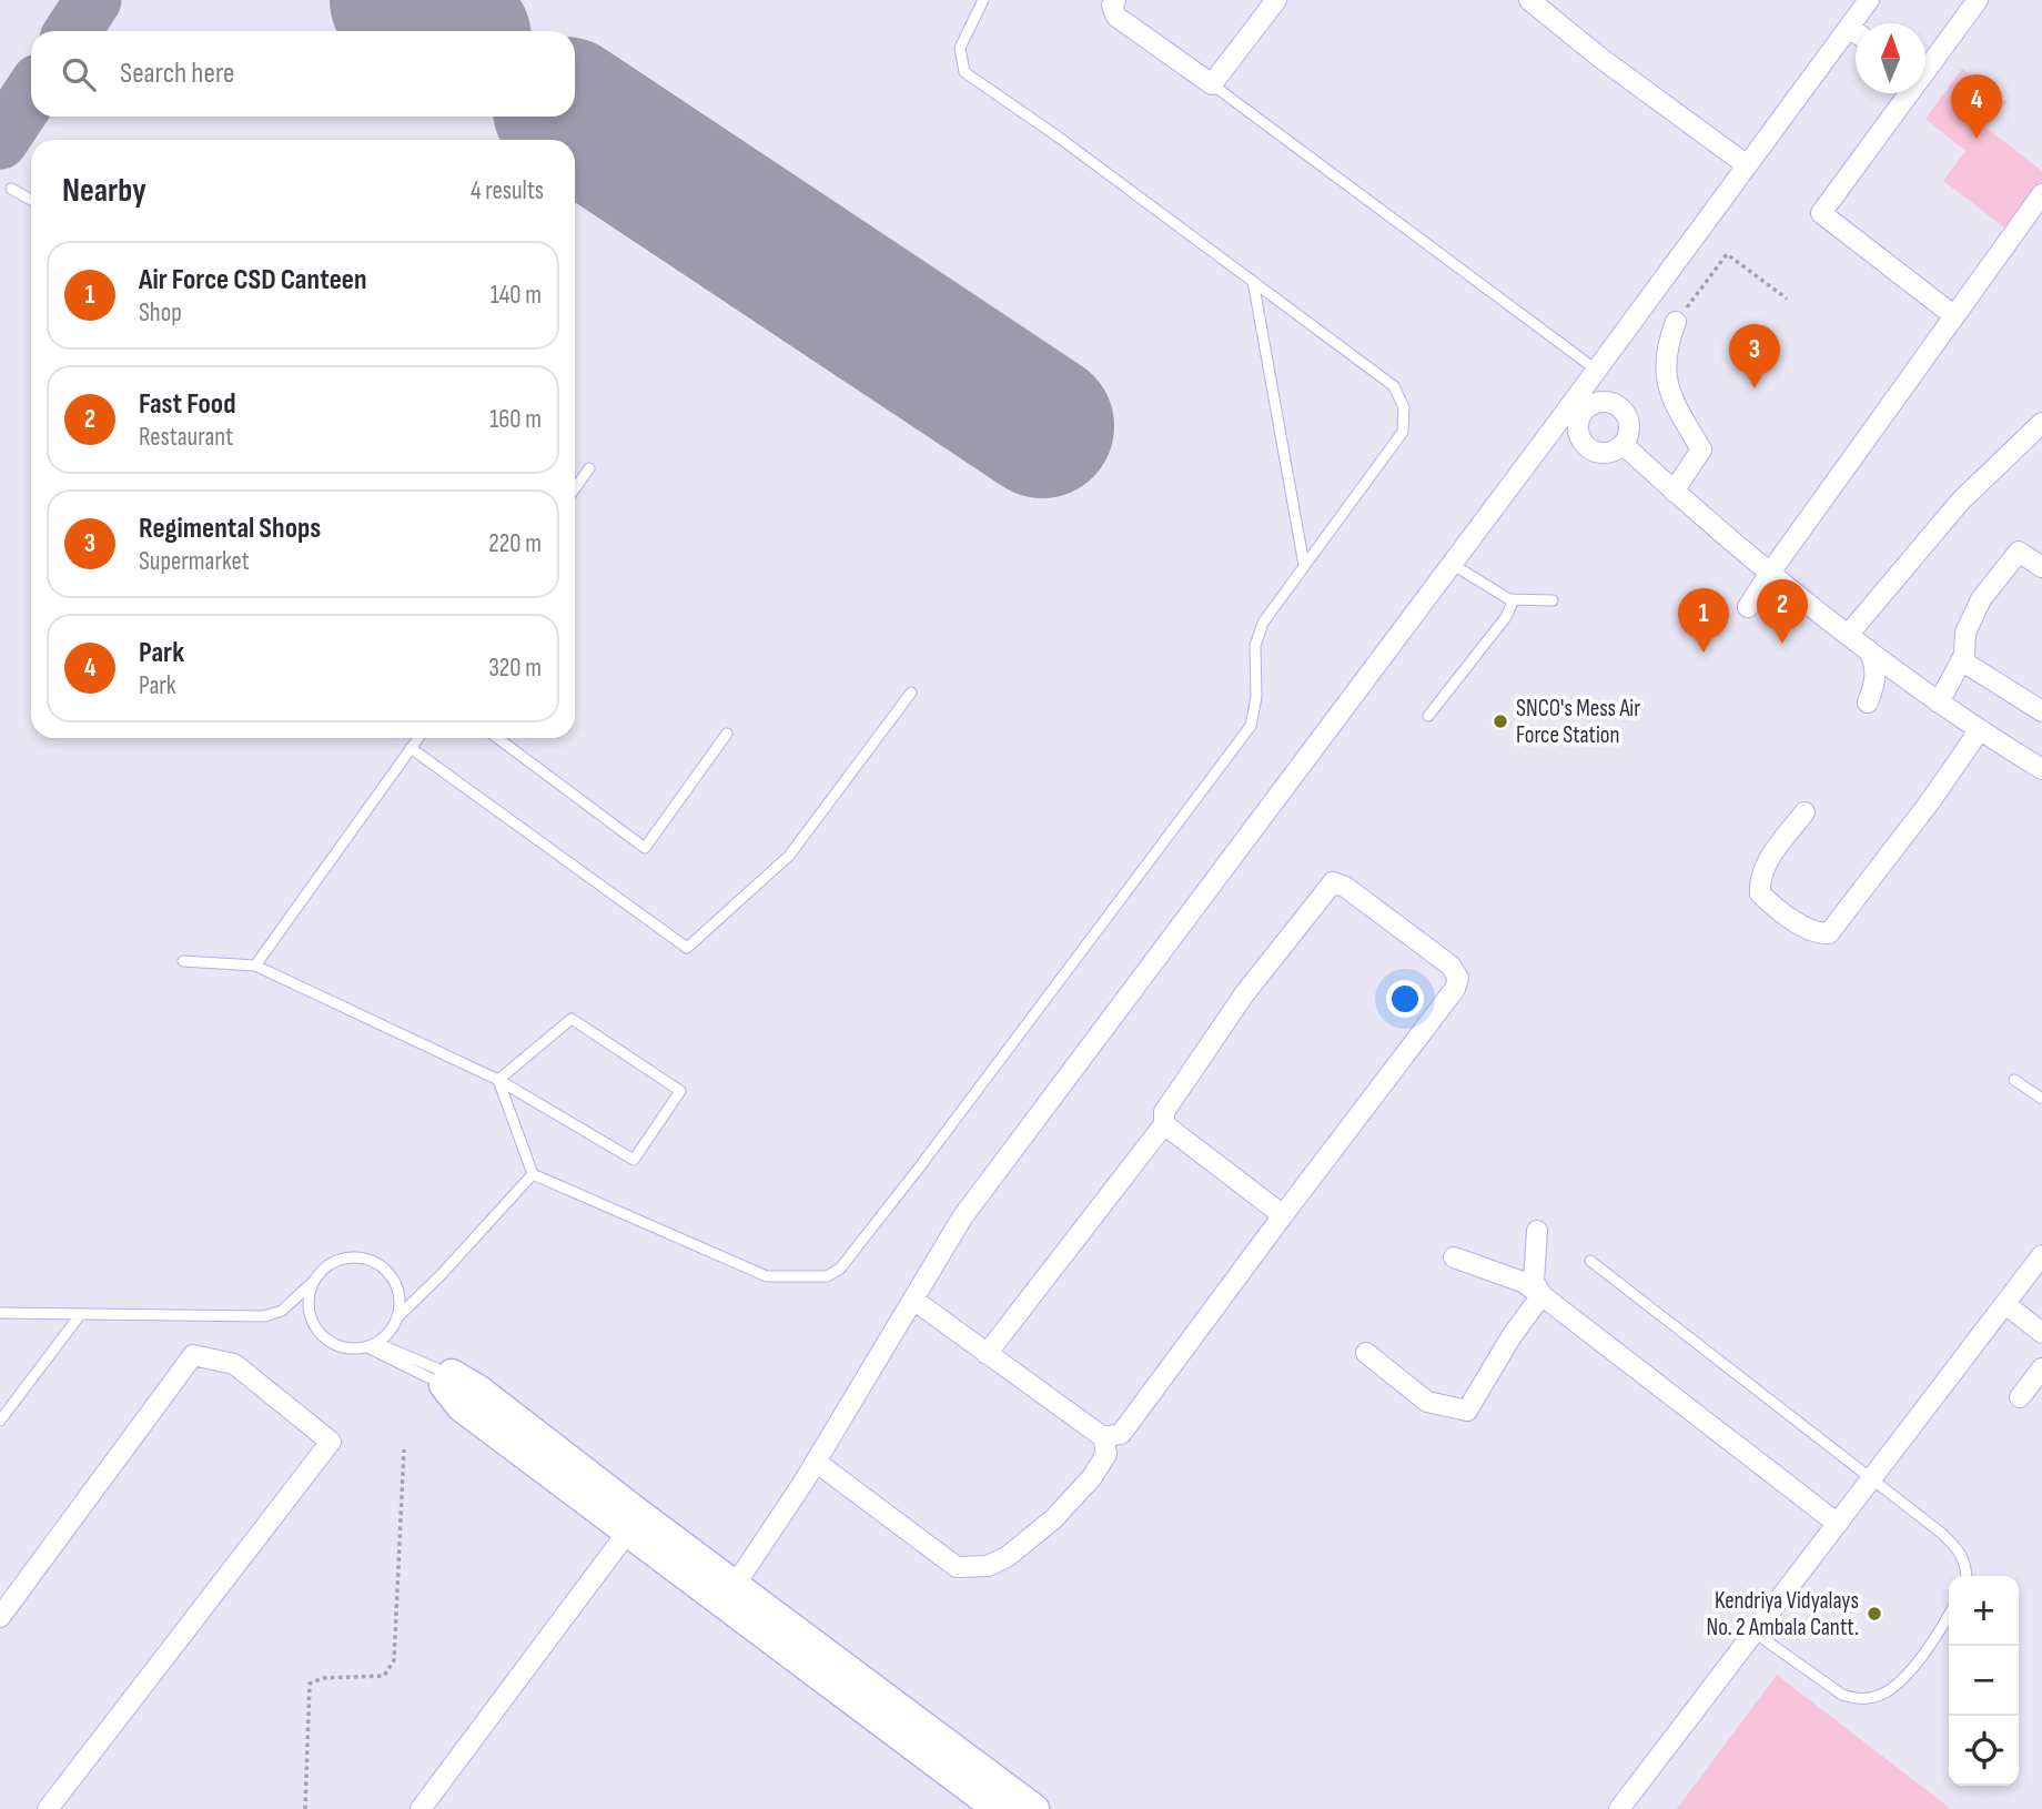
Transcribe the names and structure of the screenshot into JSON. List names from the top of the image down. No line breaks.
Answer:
{"places":["SNCO's Mess Air Force Station","Kendriya Vidyalays No. 2 Ambala Cantt."],"north":"top","page":{"search":"Search here","pins":["4","3","2","1"],"heading":["Nearby","4 results"],"list":[{"mark":"1","name":"Air Force CSD Canteen","note":"Shop","value":"140 m"},{"mark":"2","name":"Fast Food","note":"Restaurant","value":"160 m"},{"mark":"3","name":"Regimental Shops","note":"Supermarket","value":"220 m"},{"mark":"4","name":"Park","note":"Park","value":"320 m"}],"map_buttons":["+","−"]}}
